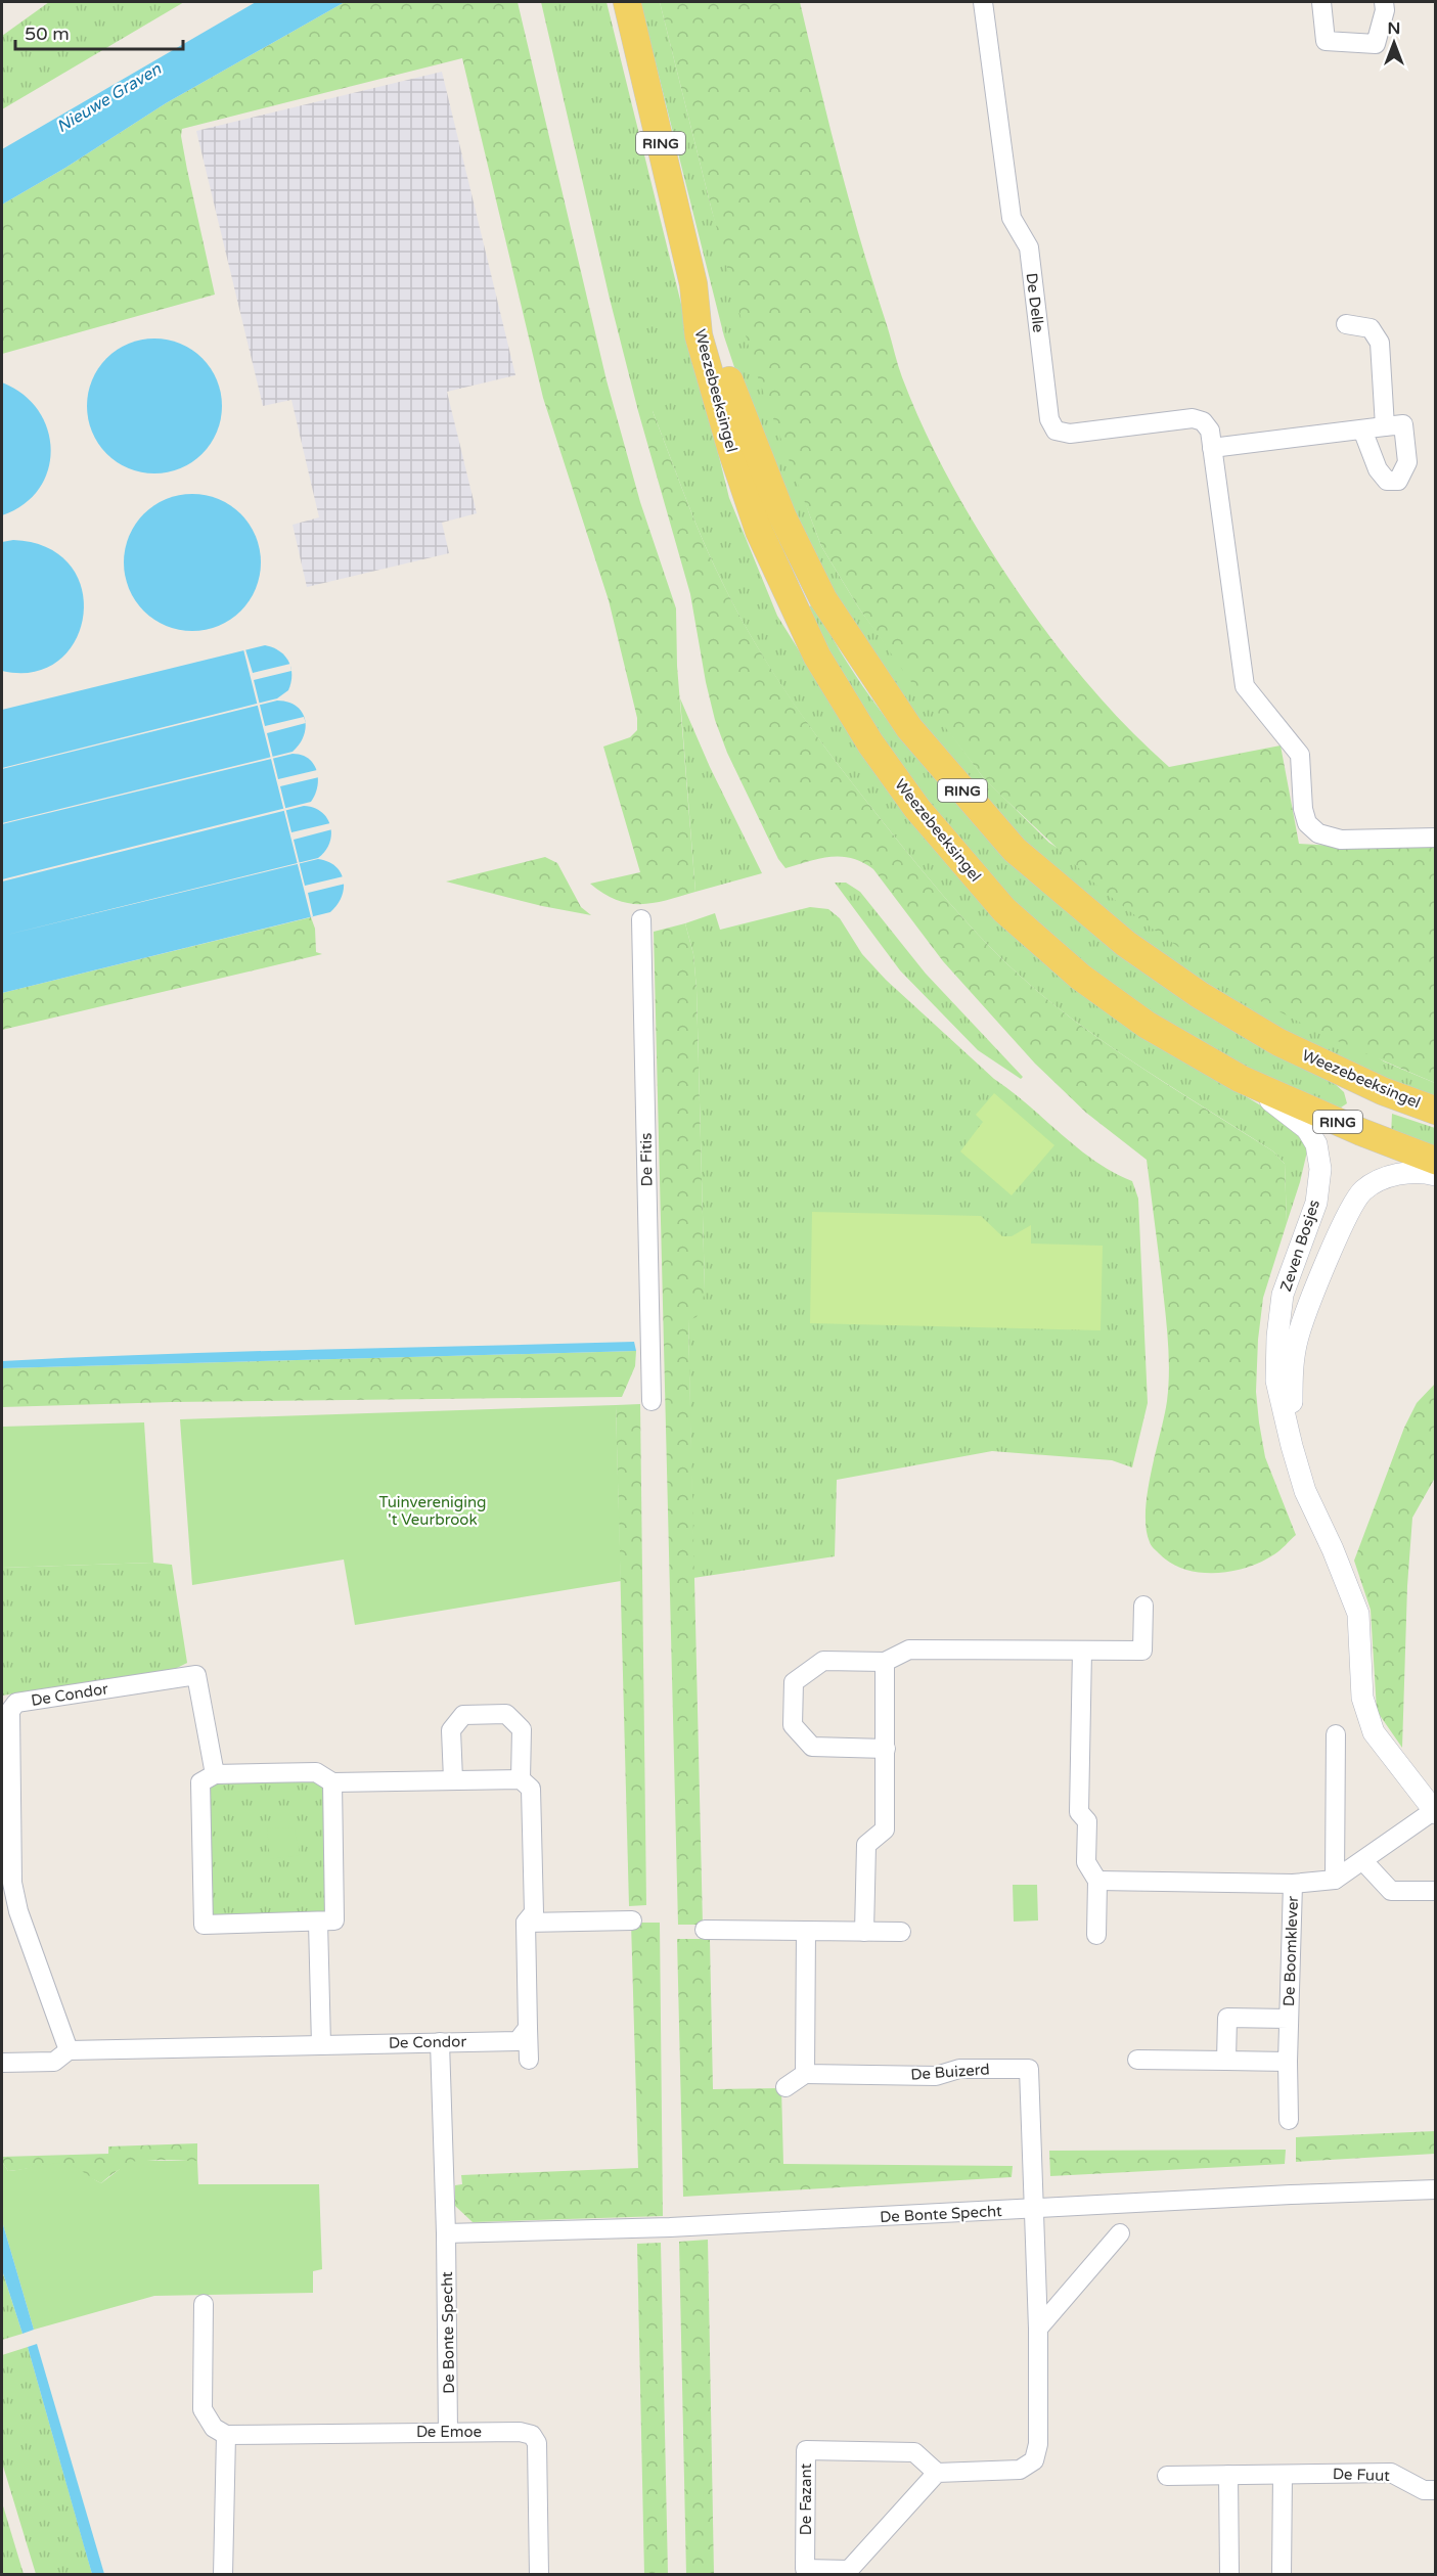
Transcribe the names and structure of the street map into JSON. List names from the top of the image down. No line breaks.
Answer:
{"streets":{"main road":["RING","Weezebeeksingel"],"street":["De Delle","De Fitis","Zeven Bosjes","De Condor","De Boomklever","De Buizerd","De Bonte Specht","De Emoe","De Fuut","De Fazant"]},"crossings":[["Weezebeeksingel","Zeven Bosjes"],["De Condor","De Bonte Specht"],["De Buizerd","De Bonte Specht"],["De Bonte Specht","De Emoe"]],"water":["Nieuwe Graven"],"parks":["Tuinvereniging 't Veurbrook"],"scale_bar":"50 m","north":"top"}
